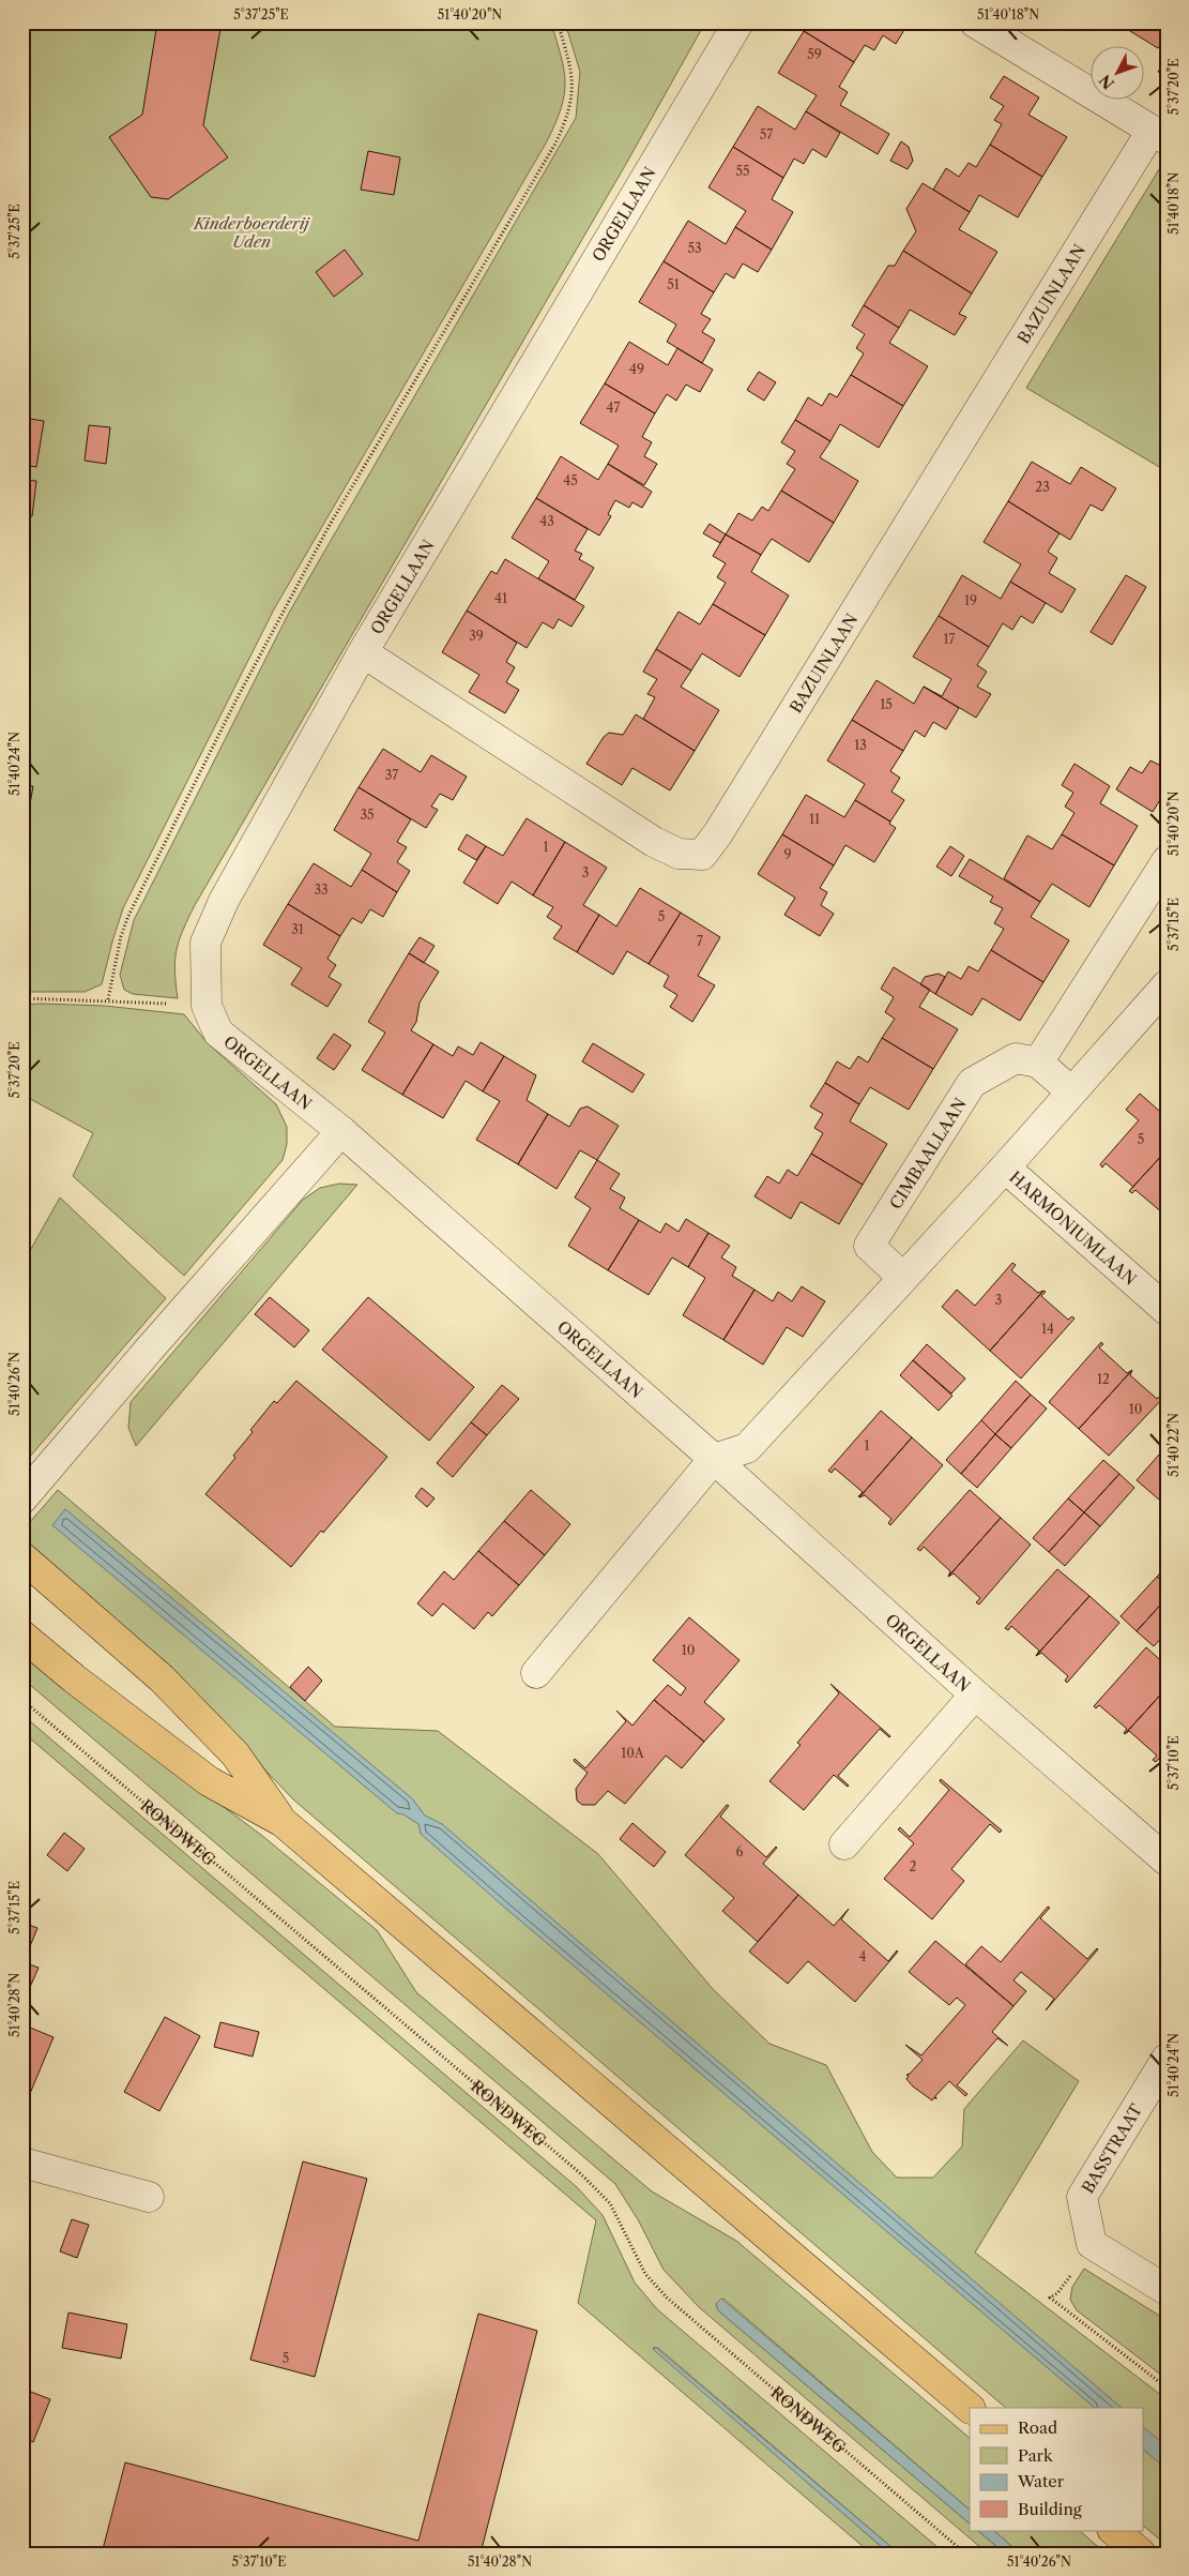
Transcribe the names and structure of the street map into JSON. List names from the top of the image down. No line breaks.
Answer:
{"streets":{"street":["ORGELLAAN","BAZUINLAAN","CIMBAALLAAN","HARMONIUMLAAN","BASSTRAAT"],"path":["RONDWEG"]},"crossings":[["ORGELLAAN","BAZUINLAAN"]],"parks":["Kinderboerderij Uden"],"house_numbers":["59","57","55","53","51","49","47","45","23","43","41","19","39","17","15","13","37","35","11","1","9","3","33","5","31","7","5","3","14","12","10","1","10","10A","6","2","4","5"],"legend":["Road","Park","Water","Building"],"north":"bottom left","coordinates":["5°37'25\"E","51°40'20\"N","51°40'18\"N","5°37'20\"E","51°40'24\"N","5°37'15\"E","51°40'26\"N","51°40'22\"N","5°37'10\"E","51°40'28\"N"]}
